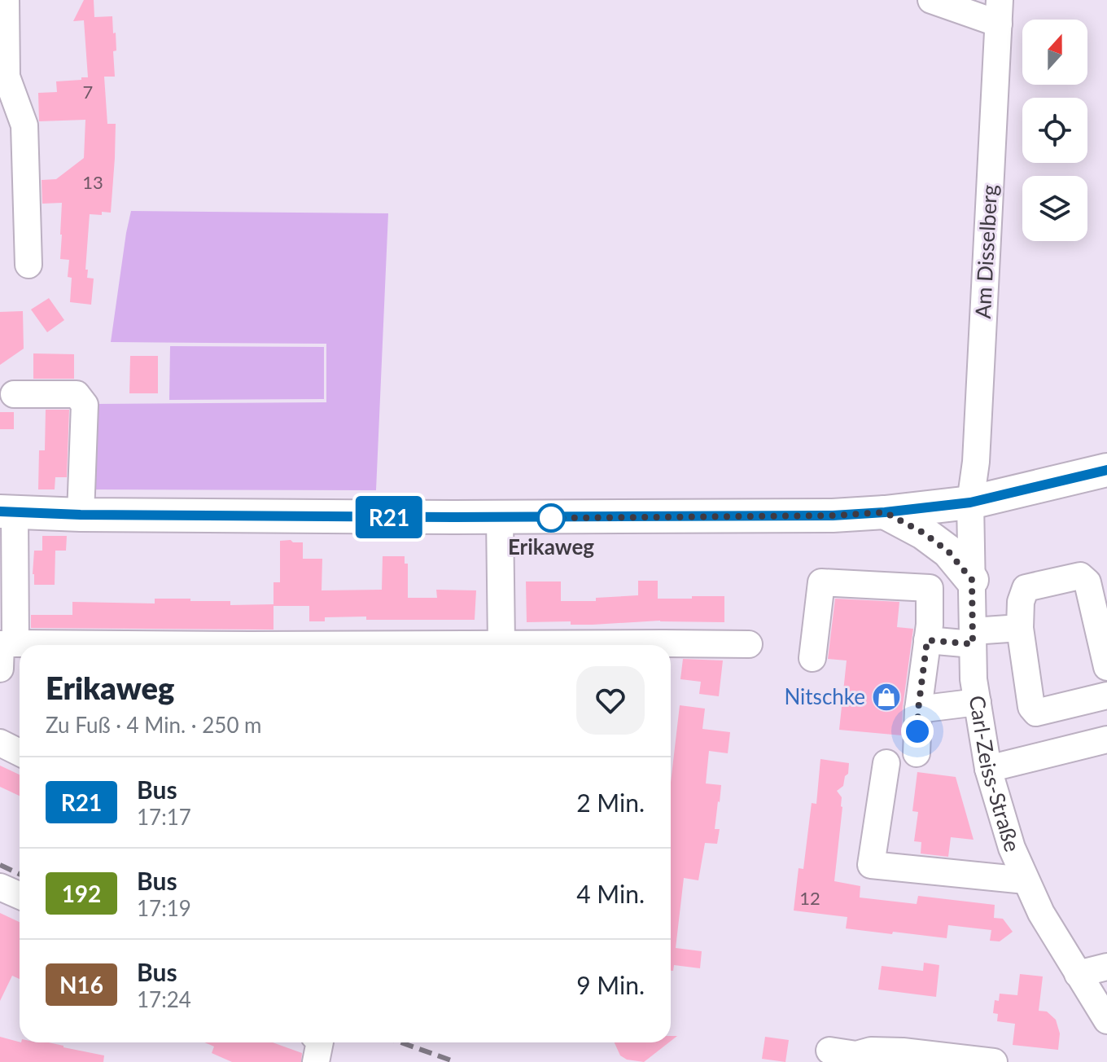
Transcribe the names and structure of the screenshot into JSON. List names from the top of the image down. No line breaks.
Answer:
{"streets":{"street":["Am Disselberg","Carl-Zeiss-Straße"]},"crossings":[["Am Disselberg","Carl-Zeiss-Straße"]],"places":{"other":["Erikaweg"],"shop":["Nitschke"]},"lines":["bus line R21"],"house_numbers":["7","13","12"],"north":"top","page":{"on_map":"R21","heading":["Erikaweg","Zu Fuß · 4 Min. · 250 m"],"list":[{"mark":"R21","name":"Bus","note":"17:17","value":"2 Min."},{"mark":"192","name":"Bus","note":"17:19","value":"4 Min."},{"mark":"N16","name":"Bus","note":"17:24","value":"9 Min."}]}}
